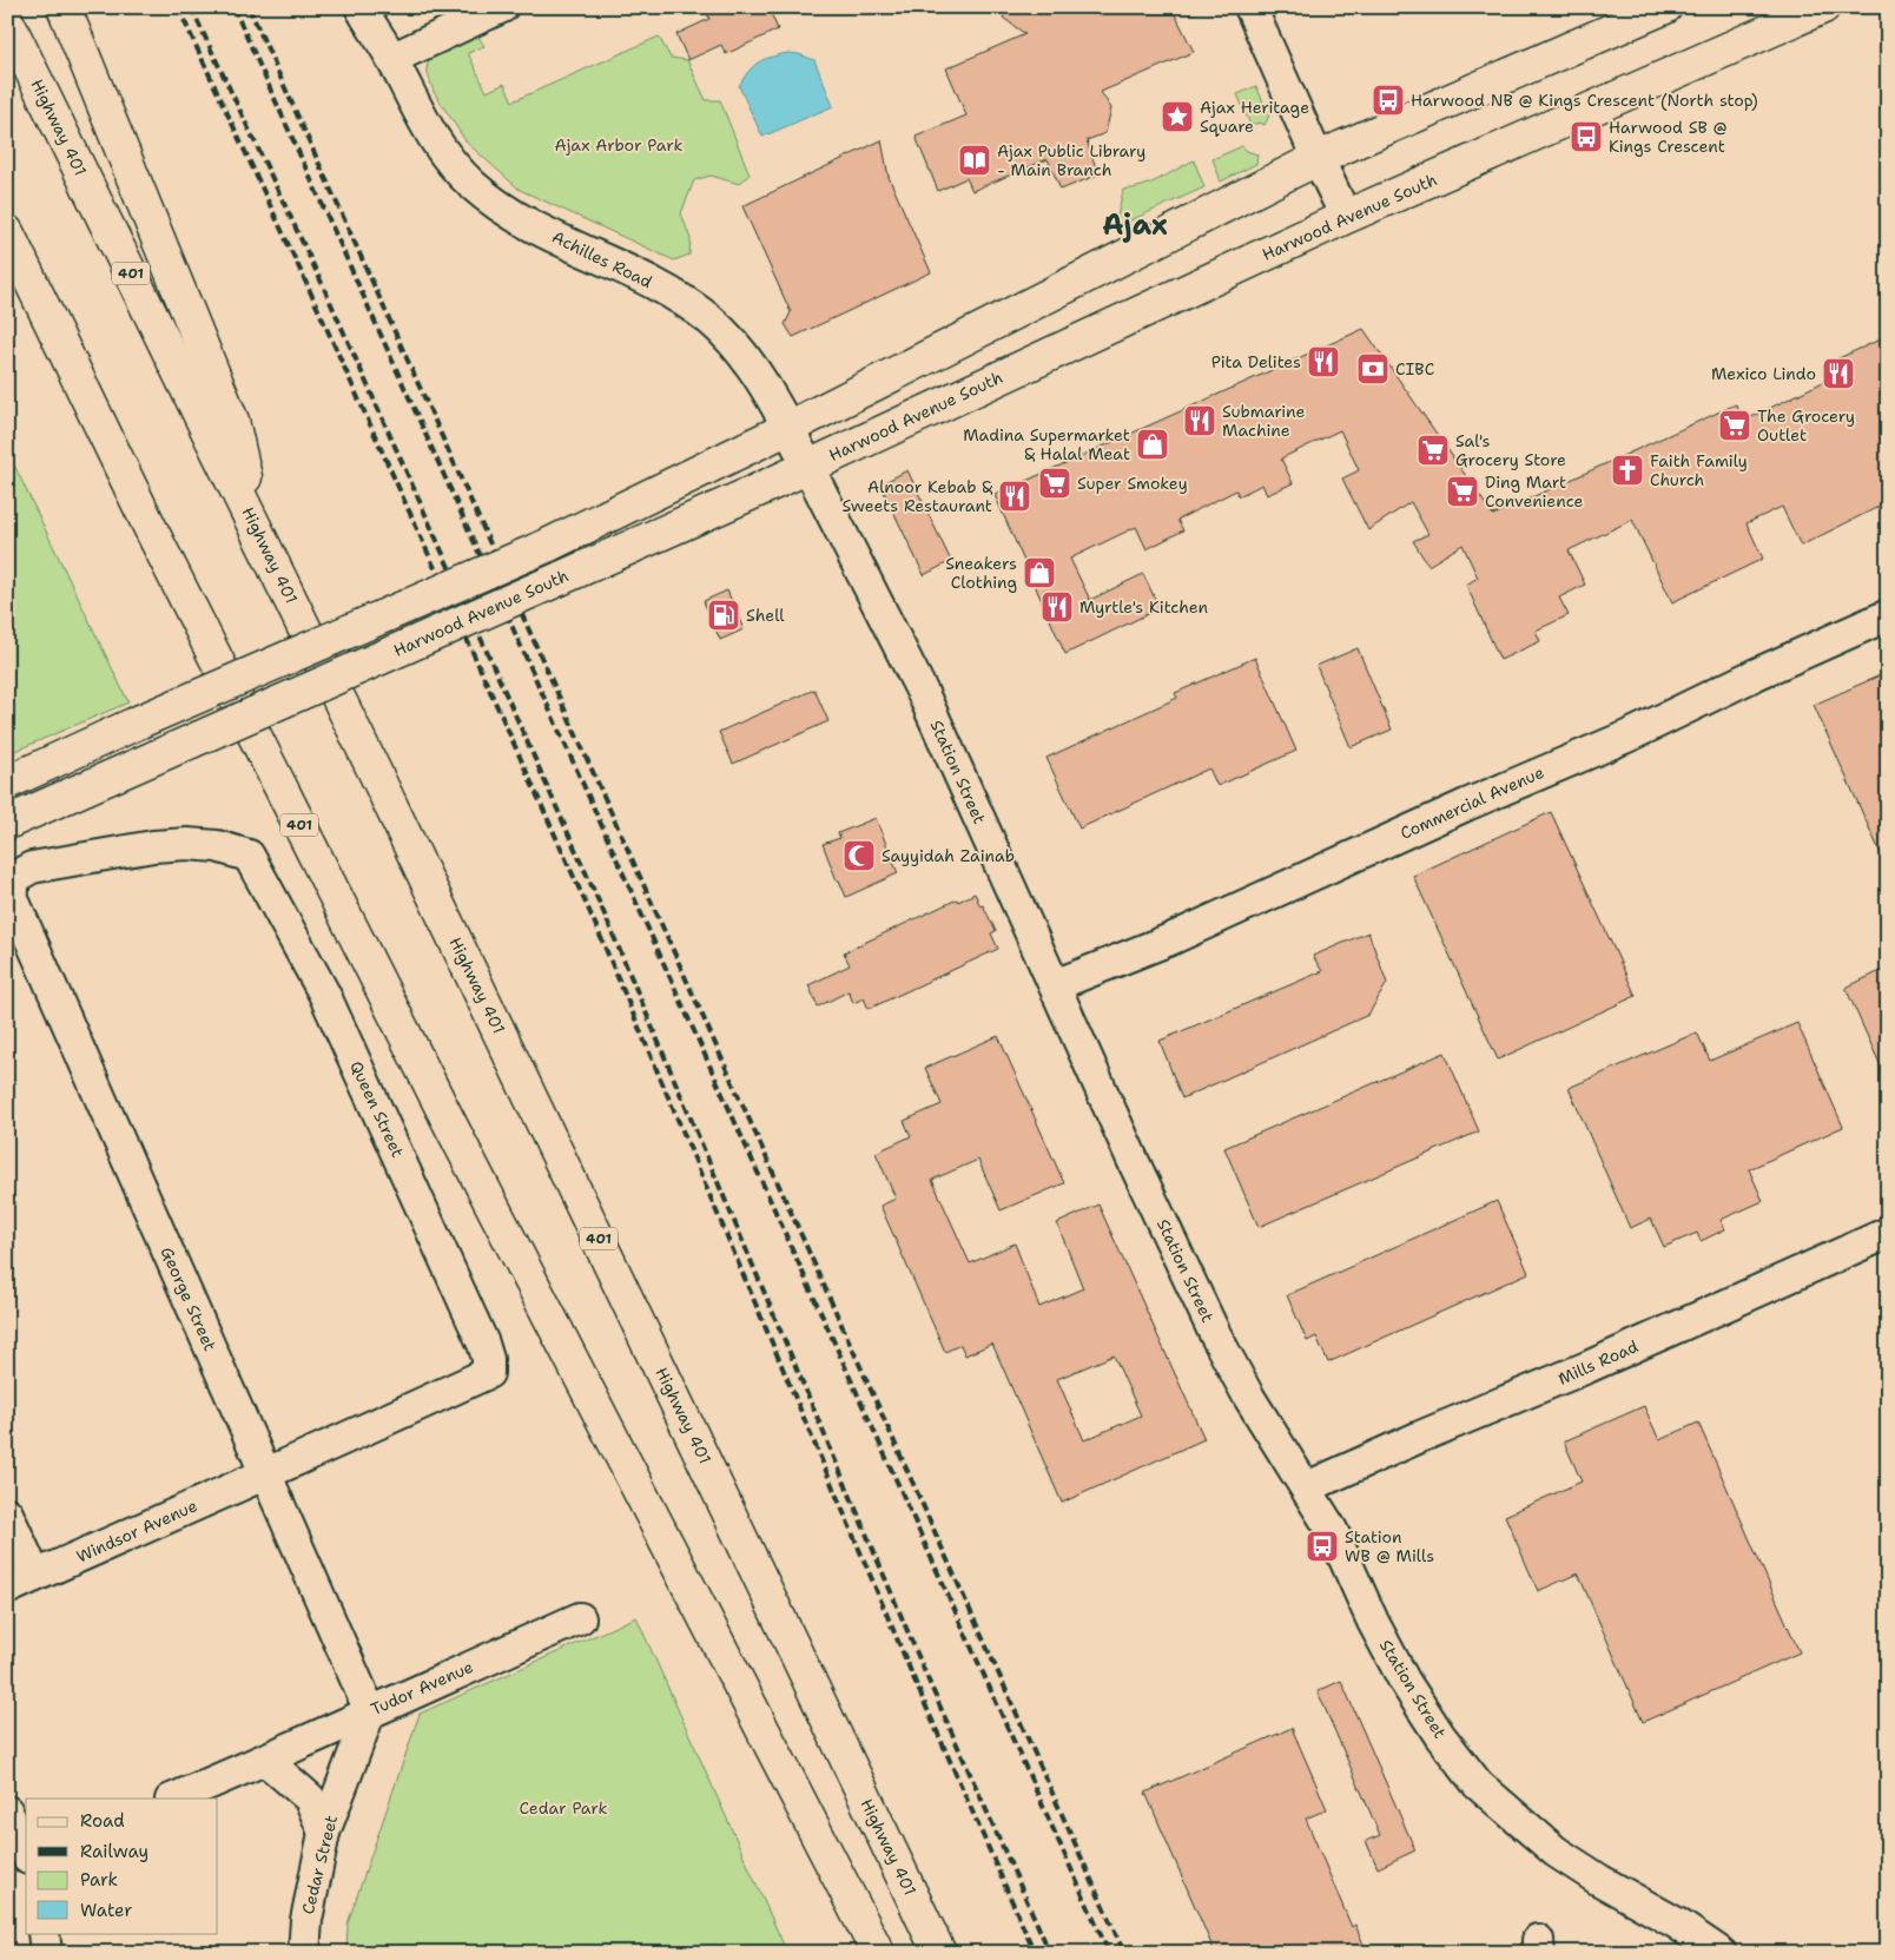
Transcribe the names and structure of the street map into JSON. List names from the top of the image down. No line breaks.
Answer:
{"streets":{"main road":["Highway 401","Harwood Avenue South","401"],"street":["Achilles Road","Station Street","Commercial Avenue","Queen Street","George Street","Mills Road","Windsor Avenue","Tudor Avenue","Cedar Street"]},"crossings":[["Harwood Avenue South","Achilles Road"],["Harwood Avenue South","Station Street"],["Achilles Road","Station Street"],["Station Street","Commercial Avenue"],["Station Street","Mills Road"],["Queen Street","George Street"],["Queen Street","Windsor Avenue"],["George Street","Windsor Avenue"],["George Street","Tudor Avenue"],["George Street","Cedar Street"],["Tudor Avenue","Cedar Street"]],"districts":["Ajax"],"parks":["Ajax Arbor Park","Cedar Park"],"places":{"bus stop":["Harwood NB @ Kings Crescent (North stop)","Harwood SB @ Kings Crescent","Station WB @ Mills"],"place":["Ajax Heritage Square"],"library":["Ajax Public Library - Main Branch"],"restaurant":["Pita Delites","Mexico Lindo","Submarine Machine","Alnoor Kebab & Sweets Restaurant","Myrtle's Kitchen"],"bank":["CIBC"],"supermarket":["The Grocery Outlet","Sal's Grocery Store","Super Smokey","Ding Mart Convenience"],"shop":["Madina Supermarket & Halal Meat","Sneakers Clothing"],"church":["Faith Family Church"],"fuel station":["Shell"],"mosque":["Sayyidah Zainab"]},"legend":["Road","Railway","Park","Water"]}
